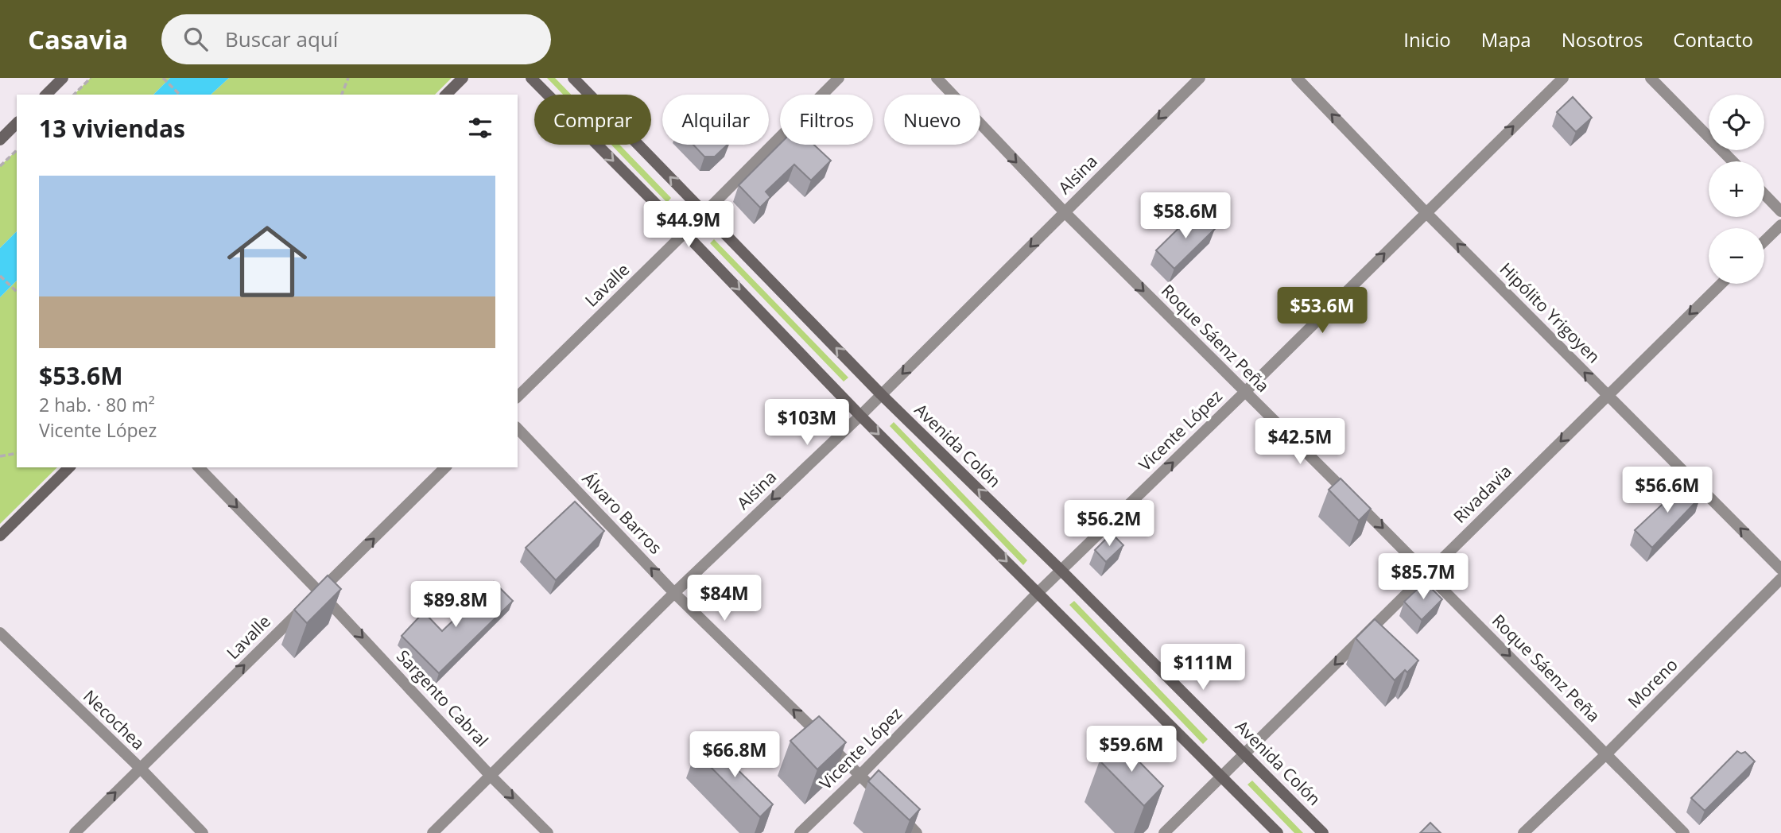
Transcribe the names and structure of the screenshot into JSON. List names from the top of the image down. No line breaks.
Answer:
{"streets":{"main road":["Avenida Colón"],"street":["Alsina","Lavalle","Hipólito Yrigoyen","Roque Sáenz Peña","Vicente López","Rivadavia","Álvaro Barros","Moreno","Sargento Cabral","Necochea"]},"crossings":[["Alsina","Roque Sáenz Peña"],["Alsina","Avenida Colón"],["Alsina","Álvaro Barros"],["Alsina","Sargento Cabral"],["Lavalle","Avenida Colón"],["Lavalle","Sargento Cabral"],["Lavalle","Necochea"],["Hipólito Yrigoyen","Vicente López"],["Hipólito Yrigoyen","Rivadavia"],["Roque Sáenz Peña","Vicente López"],["Roque Sáenz Peña","Rivadavia"],["Roque Sáenz Peña","Moreno"],["Vicente López","Avenida Colón"],["Vicente López","Álvaro Barros"],["Avenida Colón","Rivadavia"]],"one_way":["Alsina","Lavalle","Hipólito Yrigoyen","Roque Sáenz Peña","Vicente López","Rivadavia","Álvaro Barros","Sargento Cabral"],"page":{"header":"Casavia","search":"Buscar aquí","nav":["Inicio","Mapa","Nosotros","Contacto"],"map_buttons":["+","−"],"chip":["Comprar","Alquilar","Filtros","Nuevo"],"heading":"13 viviendas","list":[{"name":"$53.6M","note":"2 hab. · 80 m² · Vicente López"}],"price":["$58.6M","$44.9M","$53.6M","$103M","$42.5M","$56.6M","$56.2M","$85.7M","$84M","$89.8M","$111M","$59.6M","$66.8M"]}}
